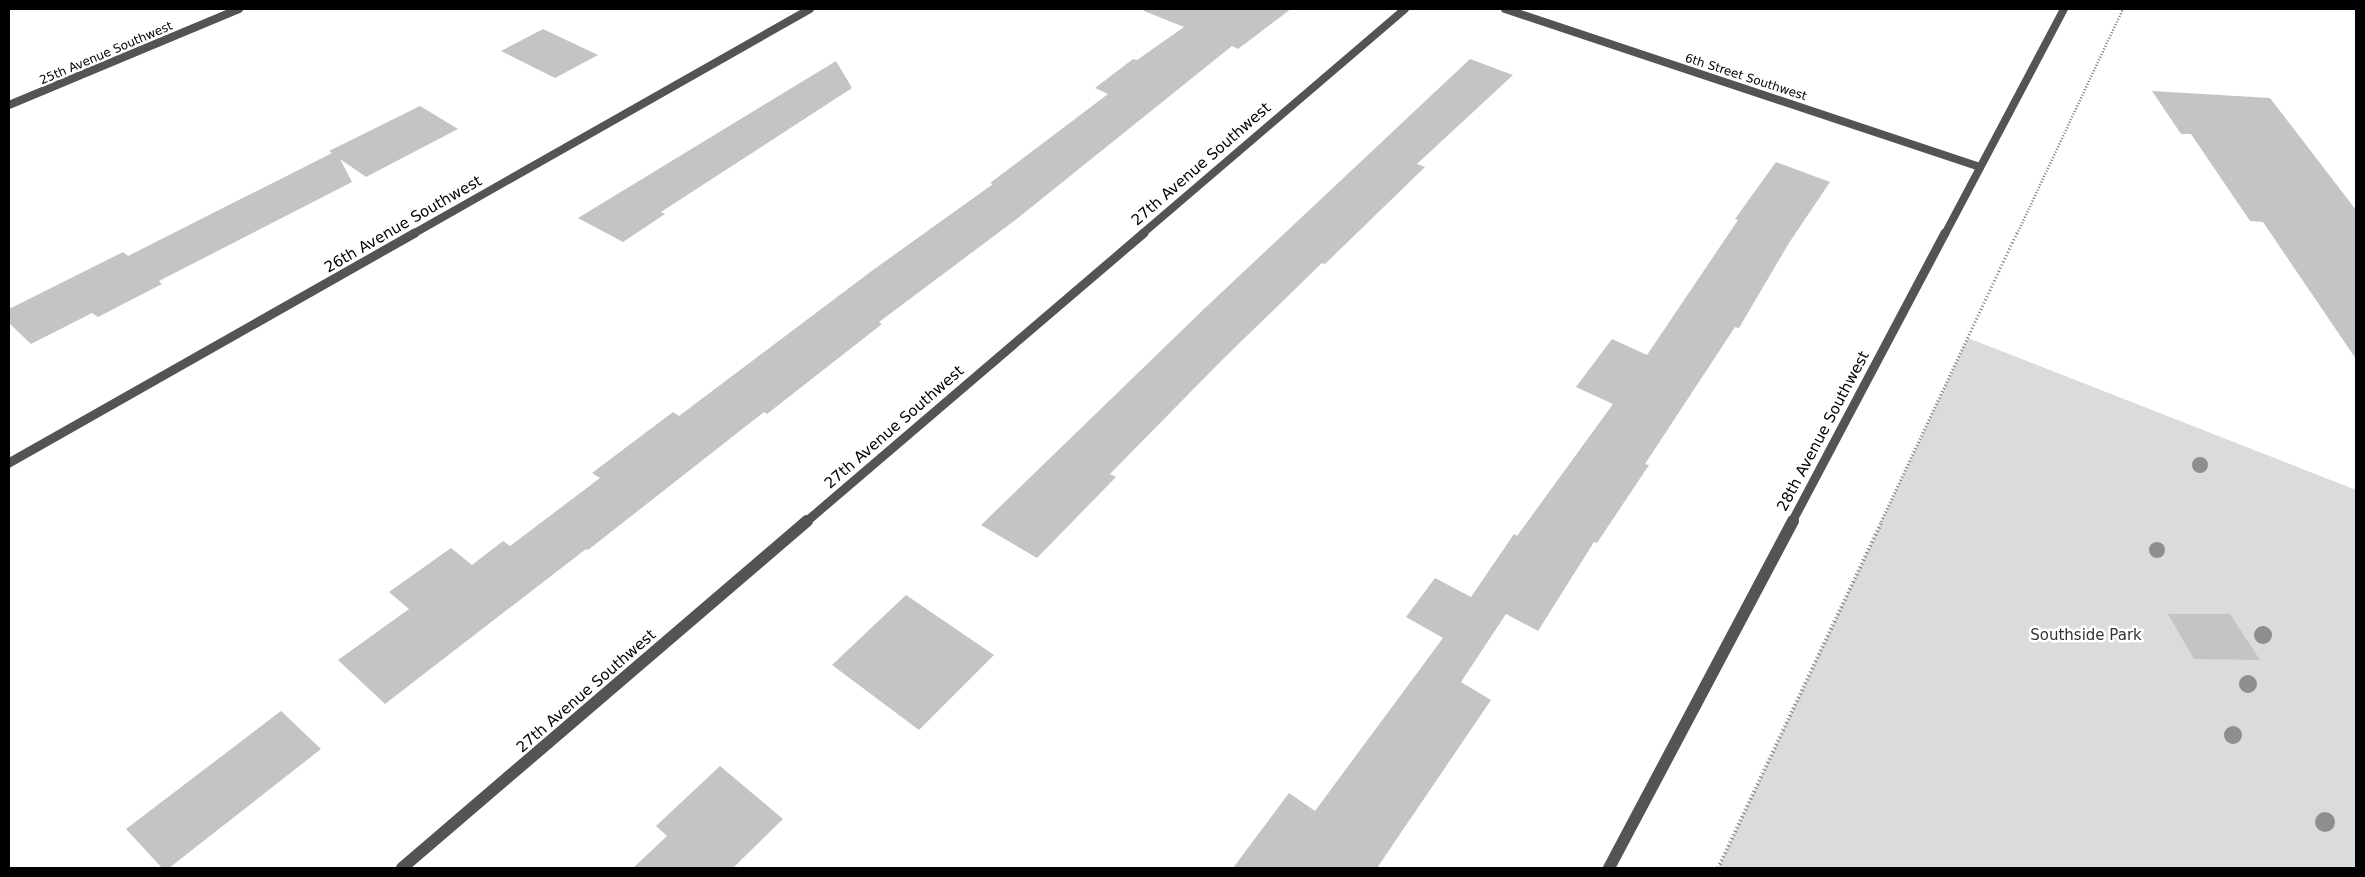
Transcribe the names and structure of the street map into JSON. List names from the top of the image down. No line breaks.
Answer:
{"streets":{"street":["25th Avenue Southwest","6th Street Southwest","27th Avenue Southwest","26th Avenue Southwest","28th Avenue Southwest"]},"crossings":[["6th Street Southwest","28th Avenue Southwest"]],"parks":["Southside Park"]}
